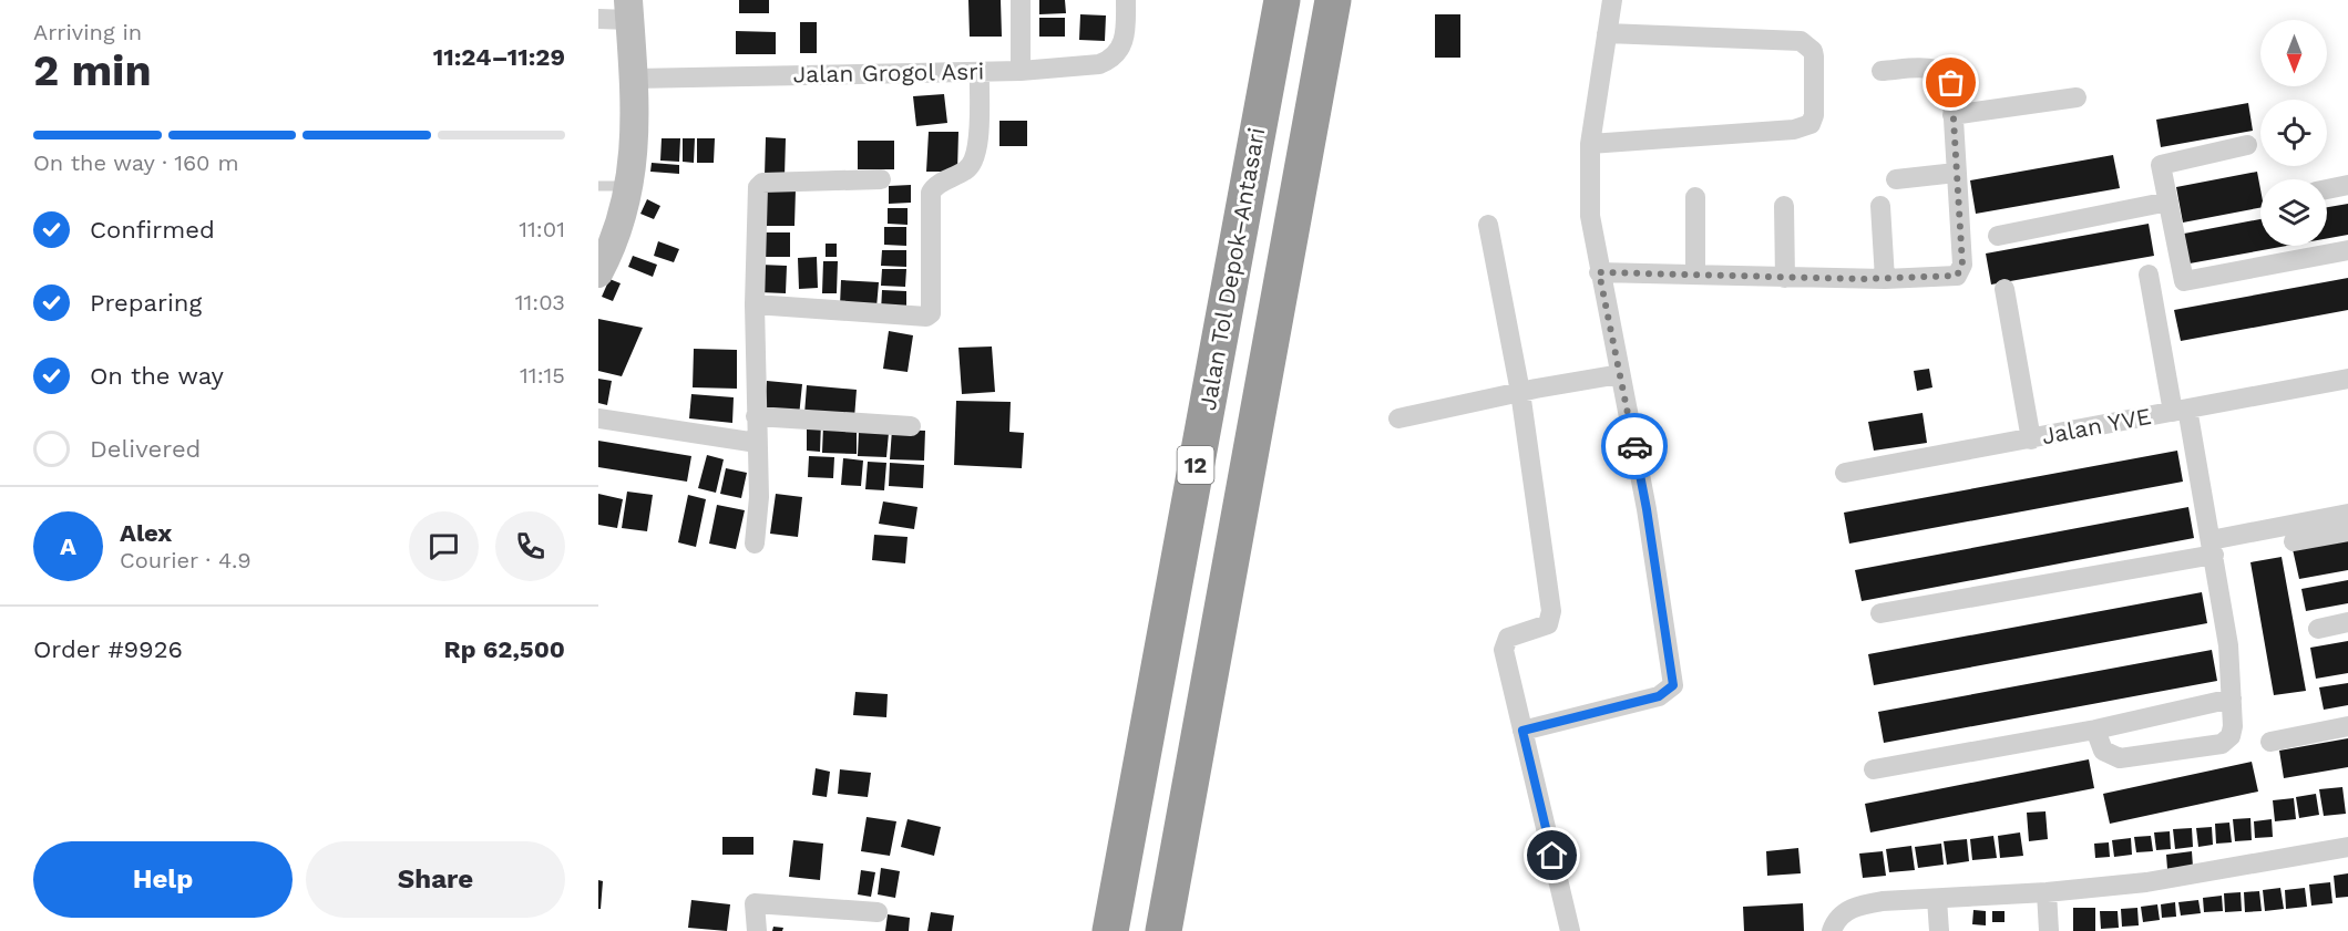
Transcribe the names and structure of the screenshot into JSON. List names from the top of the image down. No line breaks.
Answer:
{"streets":{"highway":["Jalan Tol Depok–Antasari","12"],"street":["Jalan Grogol Asri","Jalan YVE"]},"north":"bottom","page":{"heading":["2 min","Arriving in","11:24–11:29"],"panel":["Alex","Courier · 4.9","Order #9926","Rp 62,500"],"bar":"On the way · 160 m","list":[["Confirmed","11:01"],["Preparing","11:03"],["On the way","11:15"],"Delivered"],"round":"A","buttons":["Help","Share"]}}
